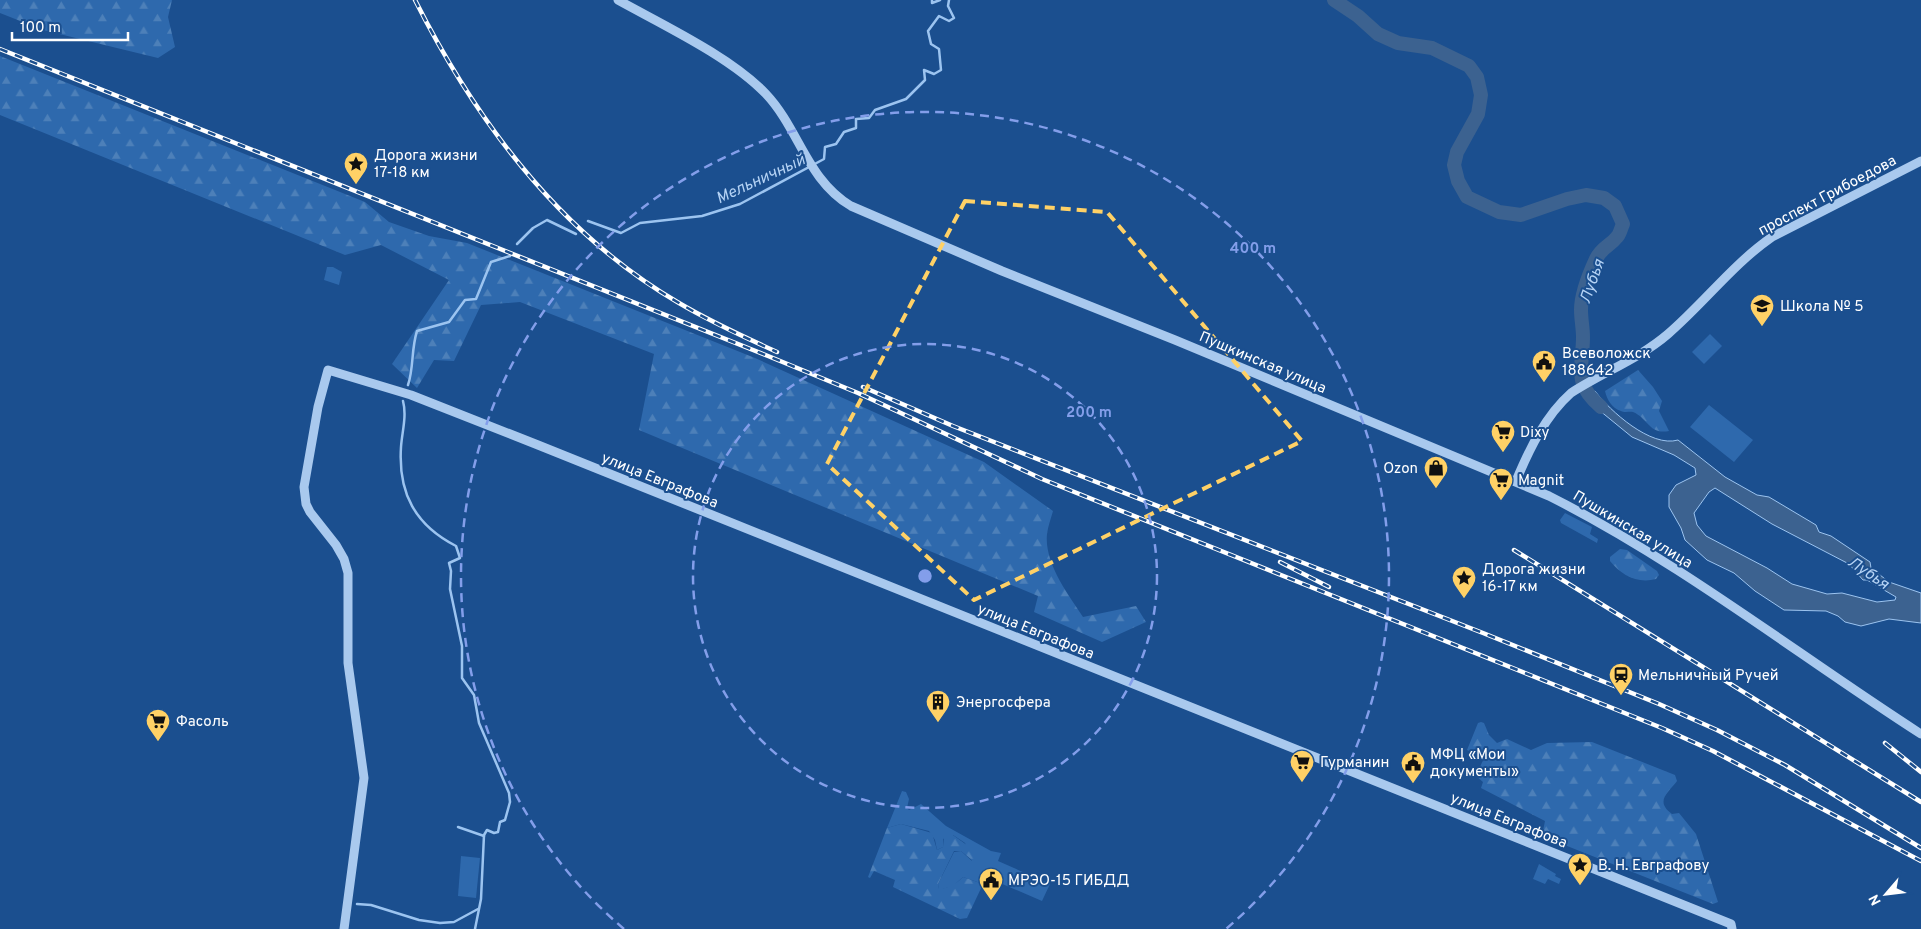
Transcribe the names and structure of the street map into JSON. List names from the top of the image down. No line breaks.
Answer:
{"streets":{"street":["проспект Грибоедова","Пушкинская улица","улица Евграфова"]},"crossings":[["проспект Грибоедова","Пушкинская улица"]],"water":["Мельничный","Лубья"],"places":{"place":["Дорога жизни 17-18 км","Дорога жизни 16-17 км","В. Н. Евграфову"],"school or university":["Школа № 5"],"public building":["Всеволожск 188642","МФЦ «Мои документы»","МРЭО-15 ГИБДД"],"supermarket":["Dixy","Magnit","Фасоль","Гурманин"],"shop":["Ozon"],"station":["Мельничный Ручей"],"building":["Энергосфера"]},"scale_bar":"100 m","north":"bottom left","rings":["400 m","200 m"]}
